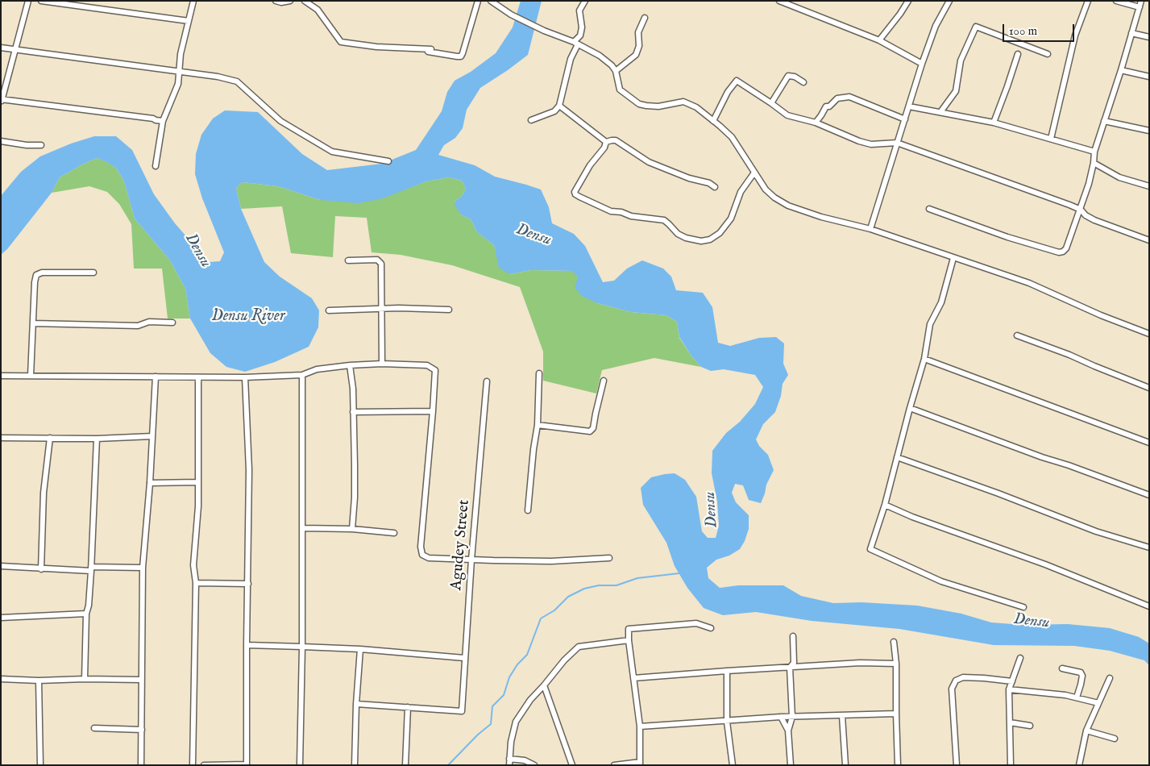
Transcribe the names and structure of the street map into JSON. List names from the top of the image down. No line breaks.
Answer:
{"streets":{"street":["Agudey Street"]},"water":["Densu","Densu River"],"scale_bar":"100 m"}
